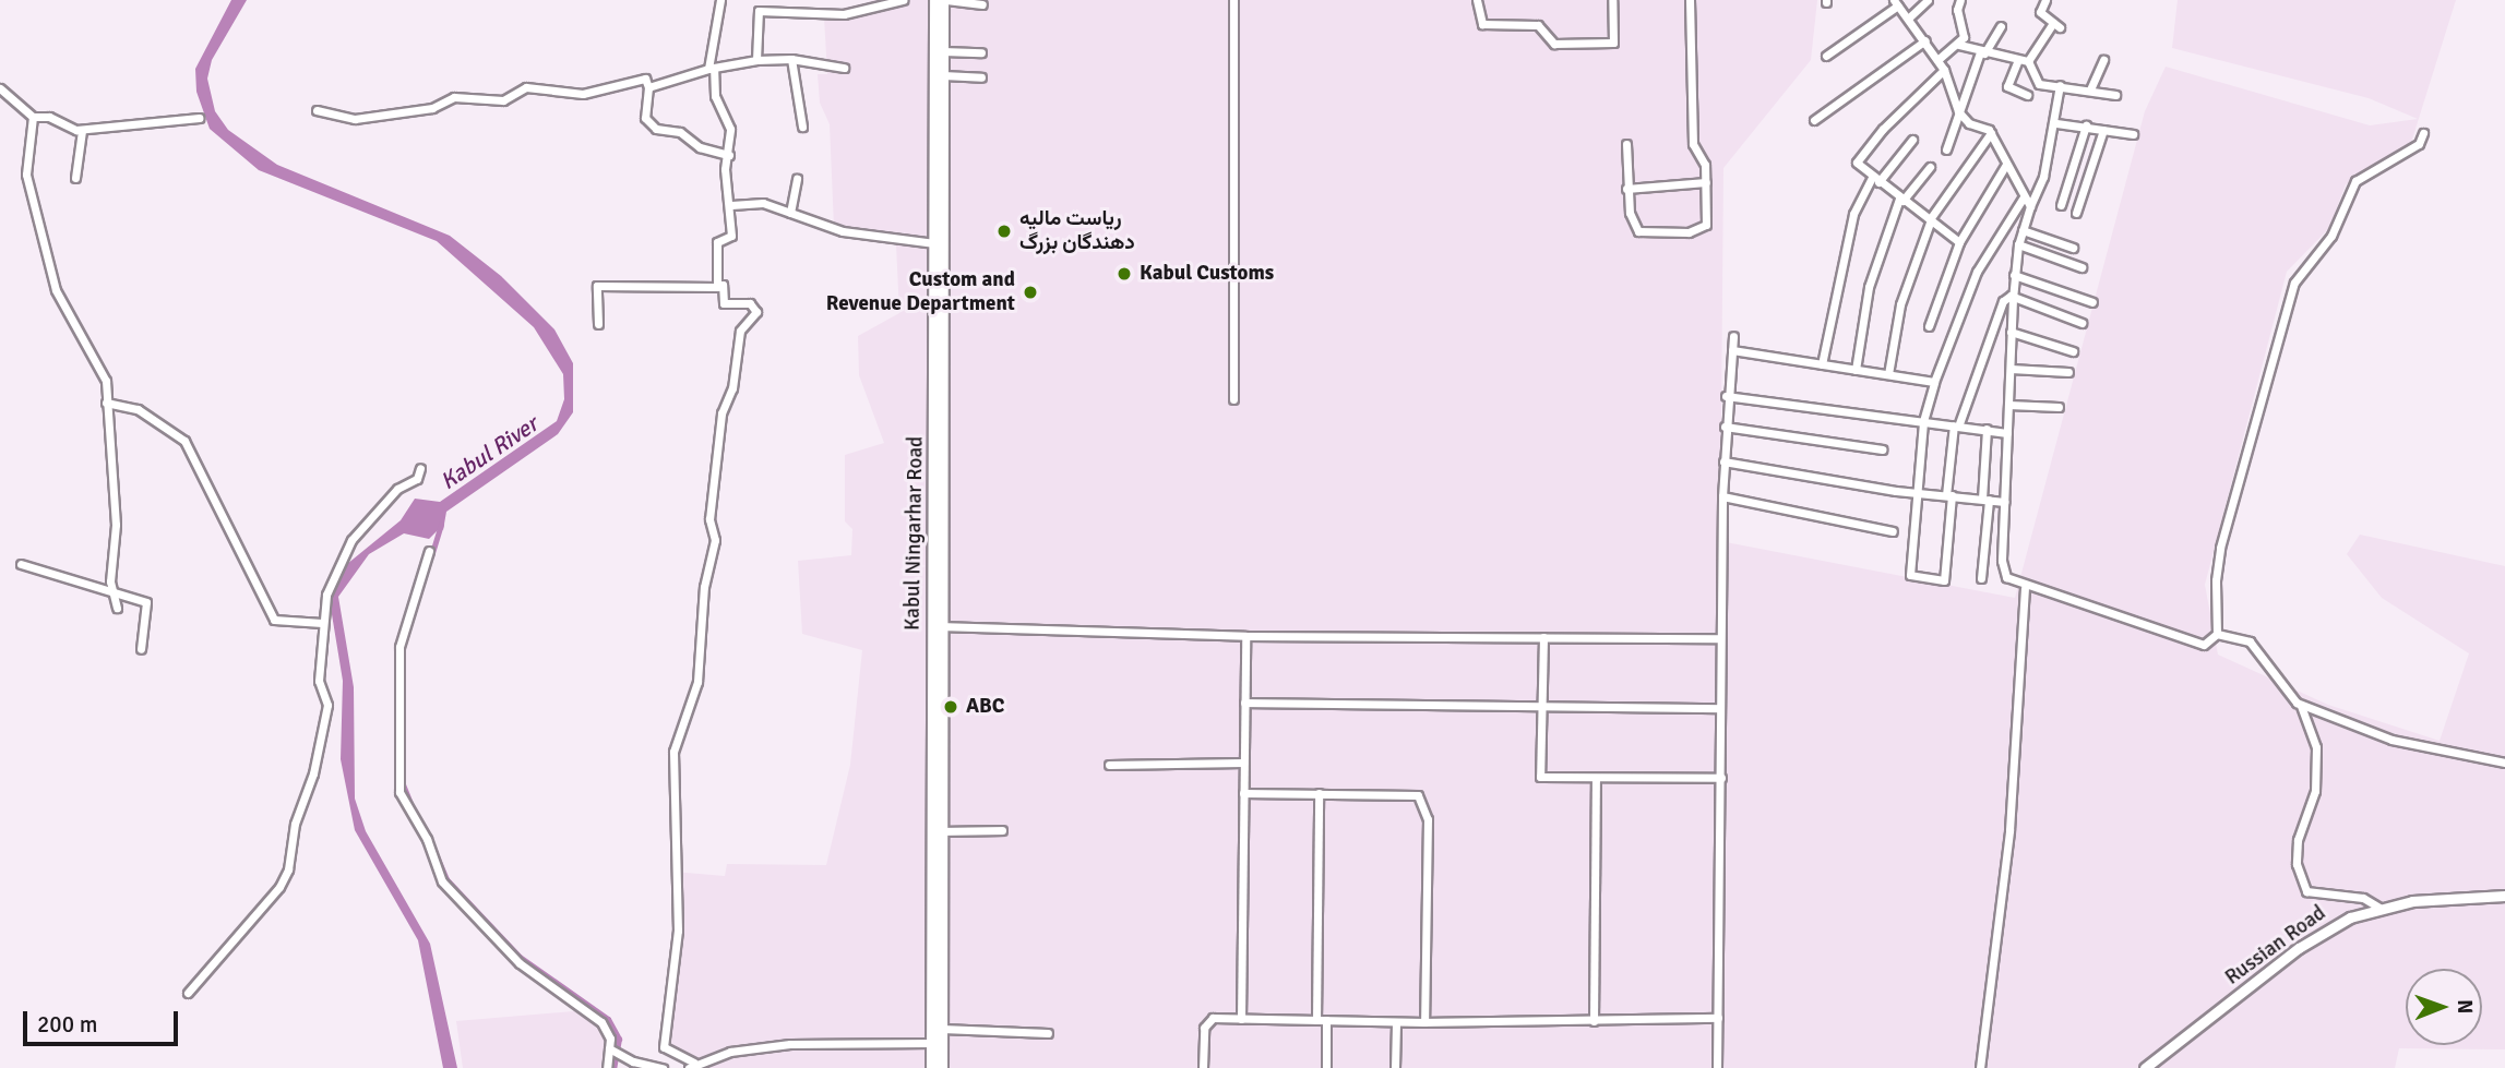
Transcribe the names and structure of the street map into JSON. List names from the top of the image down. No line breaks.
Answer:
{"streets":{"highway":["Kabul Ningarhar Road"],"main road":["Russian Road"]},"water":["Kabul River"],"places":["ریاست مالیه دهندگان بزرگ","Kabul Customs","Custom and Revenue Department","ABC"],"scale_bar":"200 m","north":"right"}
